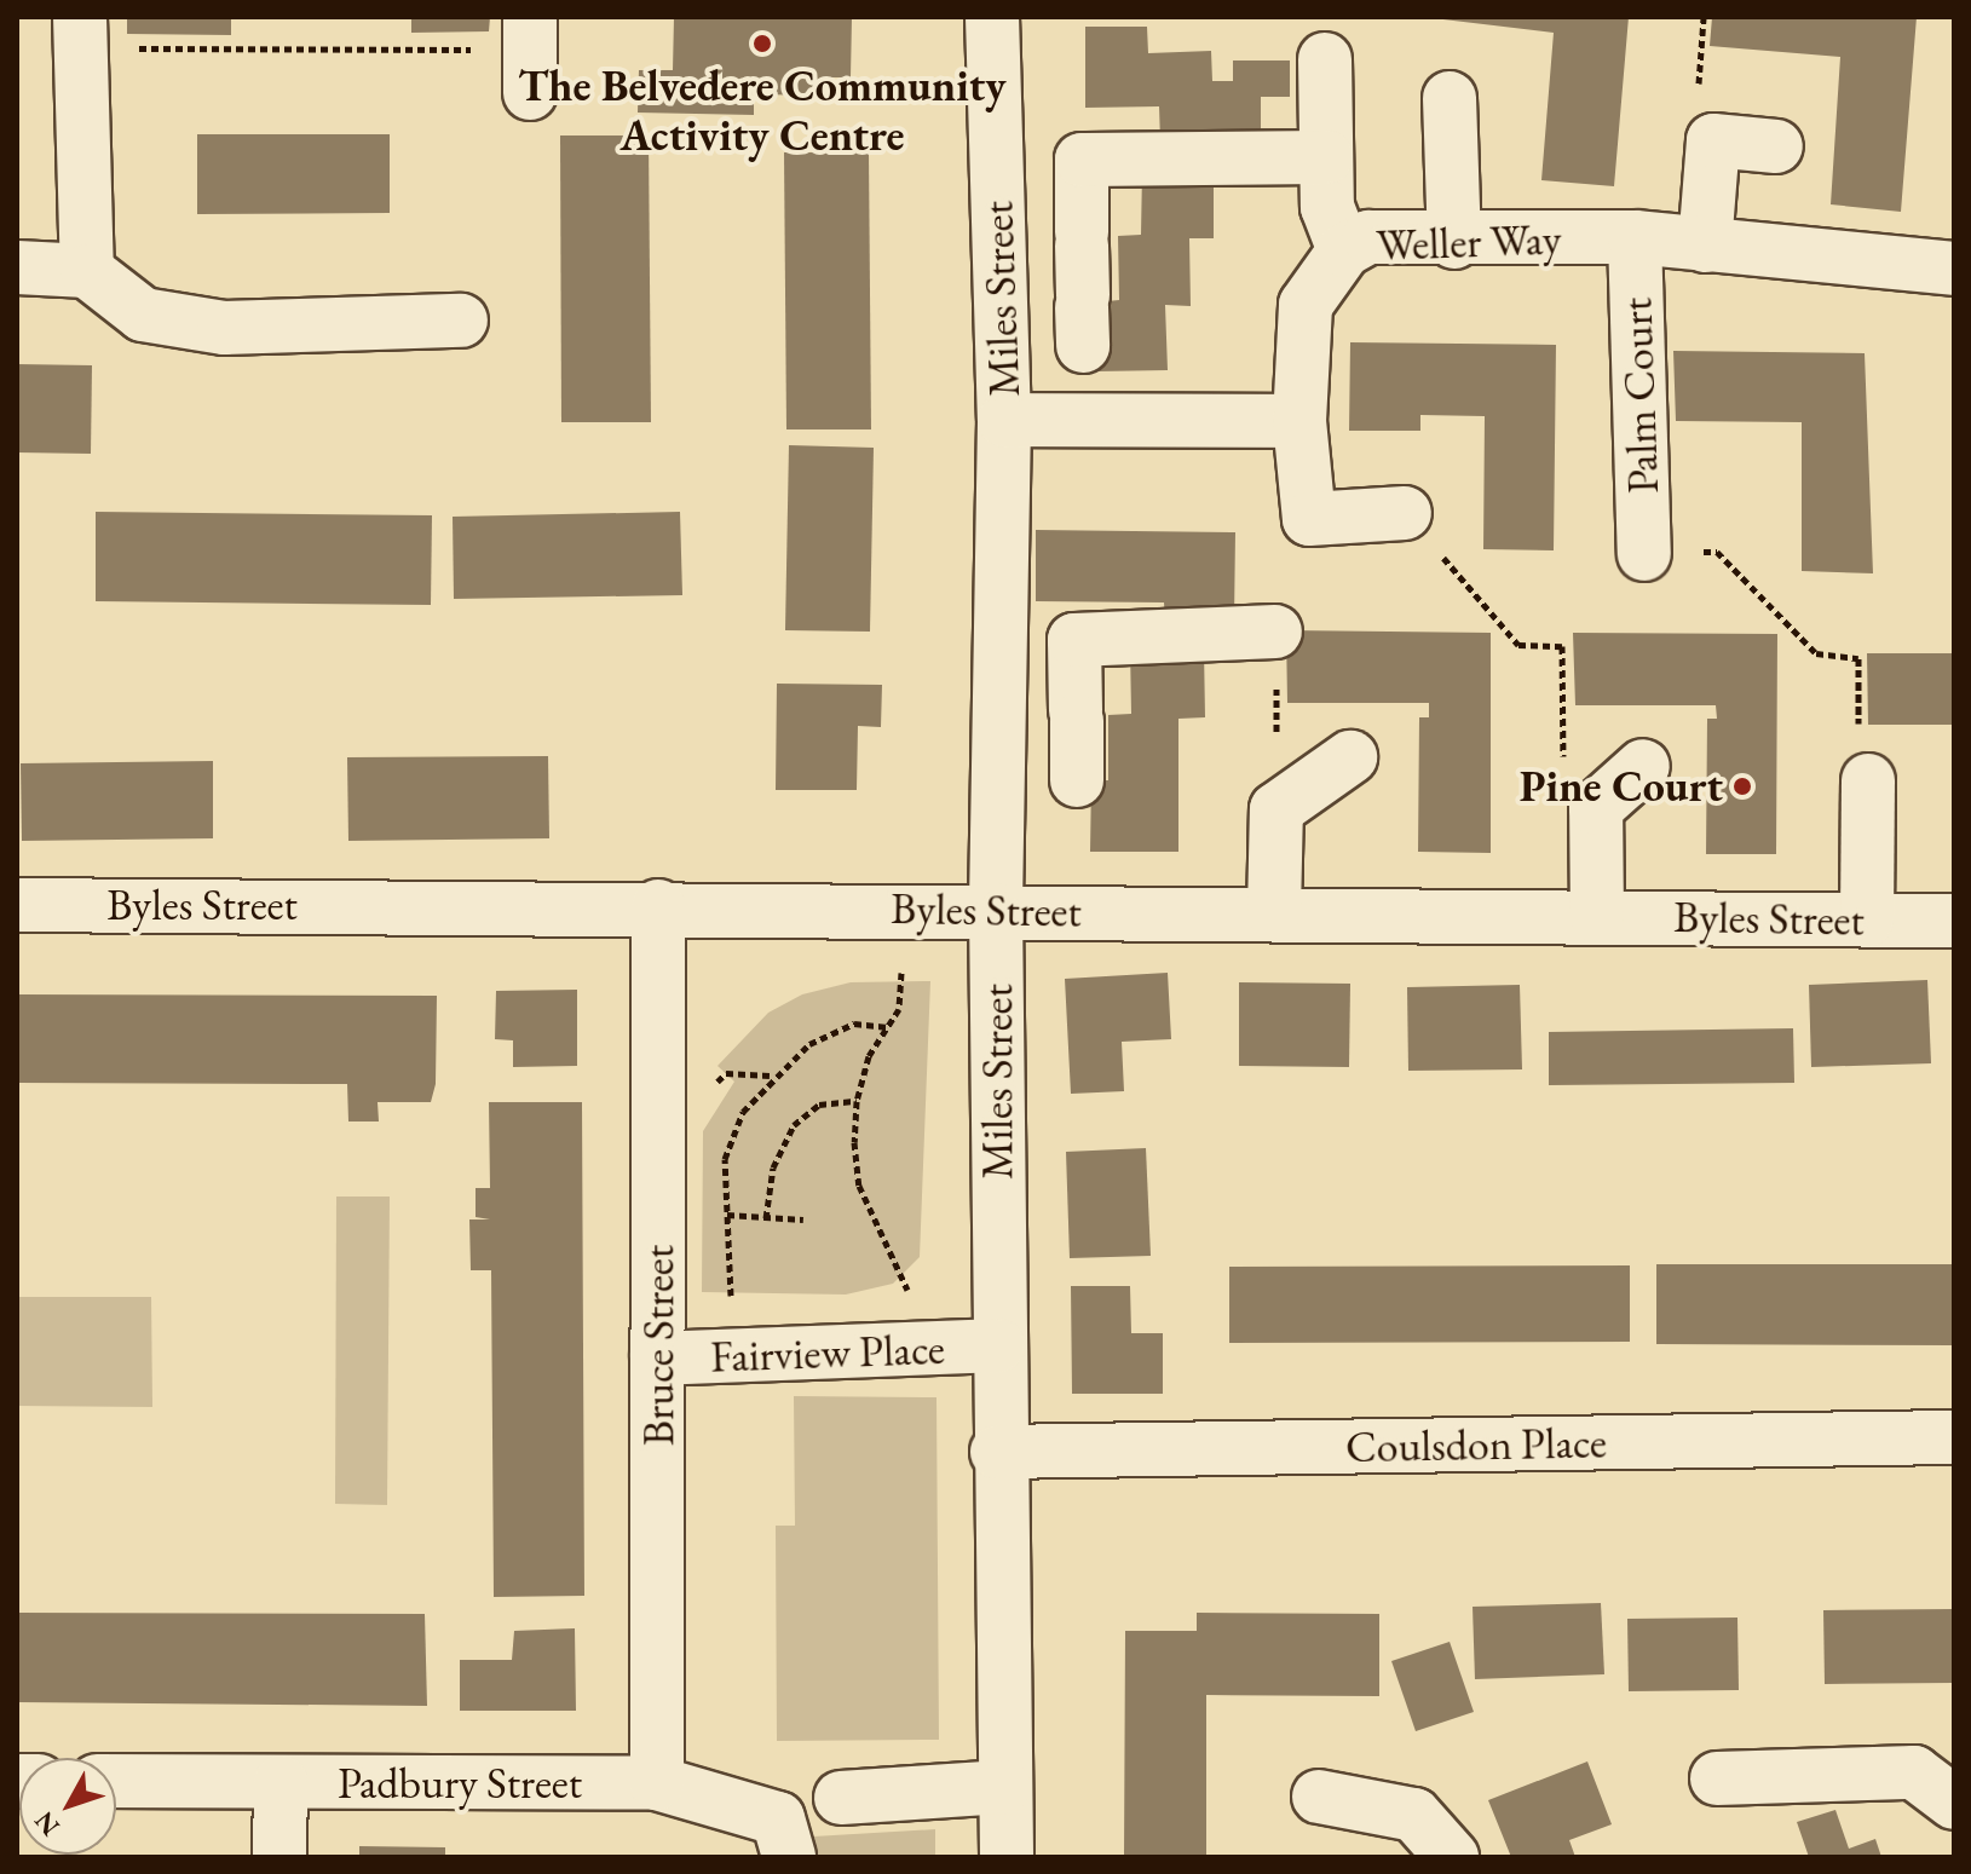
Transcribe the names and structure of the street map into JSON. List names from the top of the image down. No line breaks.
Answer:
{"streets":{"street":["Weller Way","Miles Street","Palm Court","Byles Street","Bruce Street","Fairview Place","Coulsdon Place","Padbury Street"]},"crossings":[["Weller Way","Palm Court"],["Miles Street","Byles Street"],["Miles Street","Fairview Place"],["Miles Street","Coulsdon Place"],["Byles Street","Bruce Street"],["Bruce Street","Fairview Place"],["Bruce Street","Padbury Street"]],"places":["The Belvedere Community Activity Centre","Pine Court"],"north":"bottom left"}
